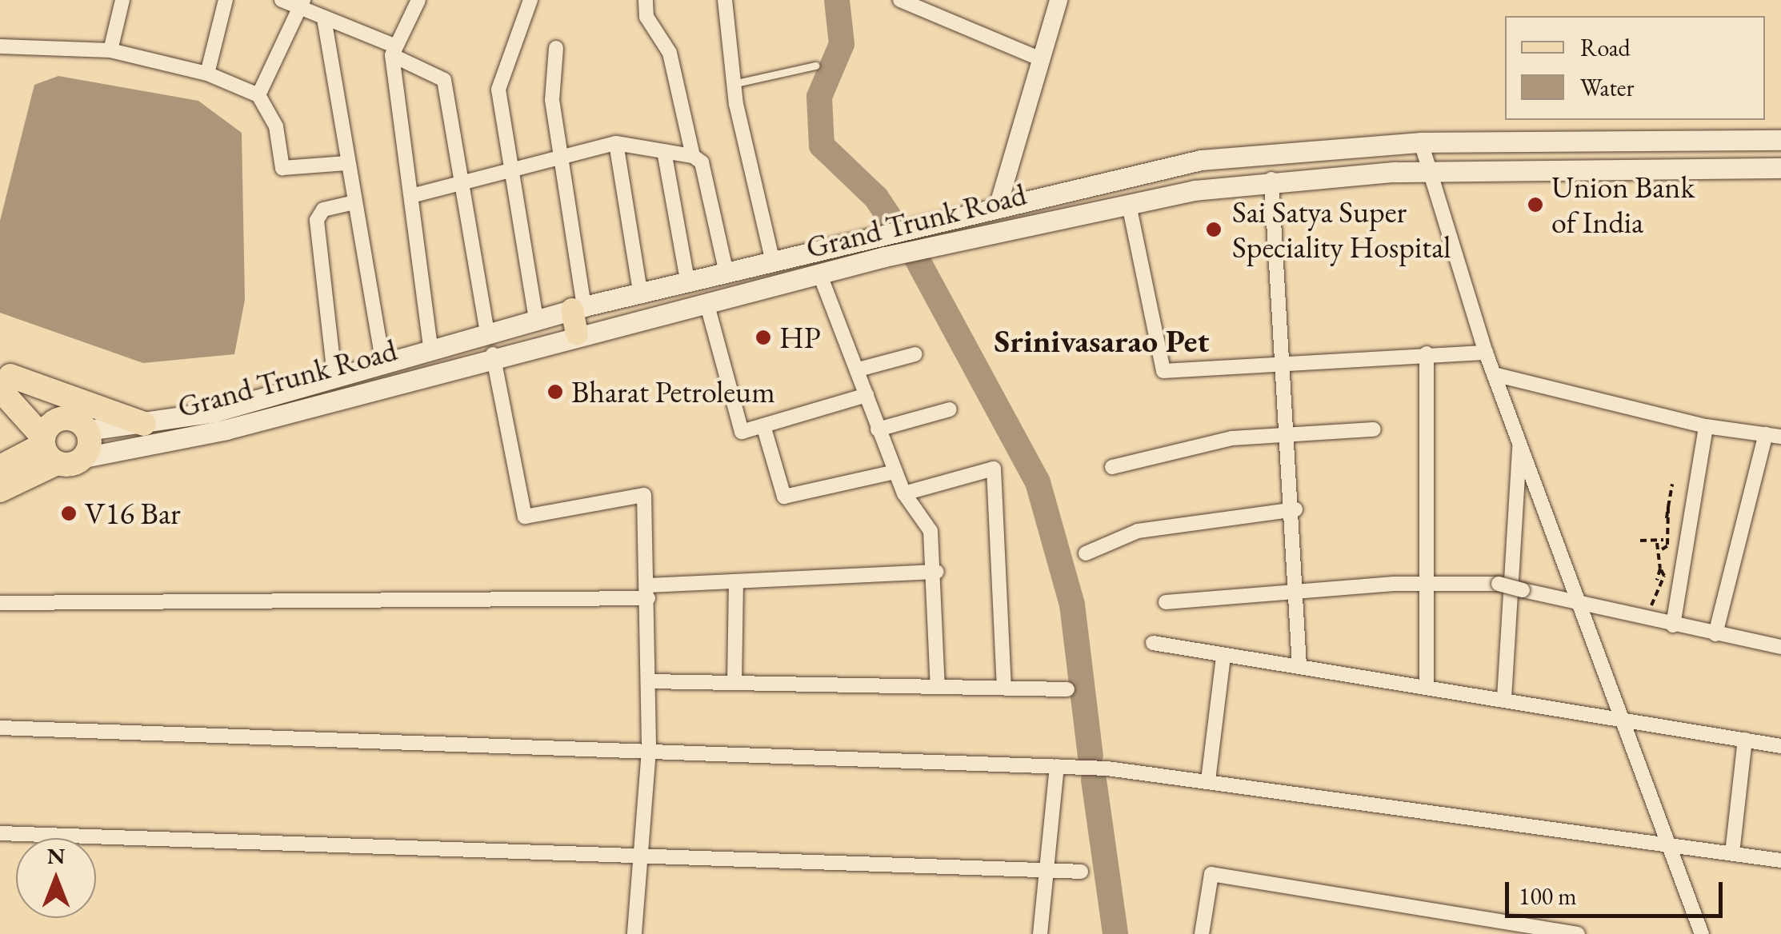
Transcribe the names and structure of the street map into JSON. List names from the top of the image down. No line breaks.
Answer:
{"streets":{"main road":["Grand Trunk Road"]},"districts":["Srinivasarao Pet"],"places":["Union Bank of India","Sai Satya Super Speciality Hospital","HP","Bharat Petroleum","V16 Bar"],"legend":["Road","Water"],"scale_bar":"100 m","north":"top"}
